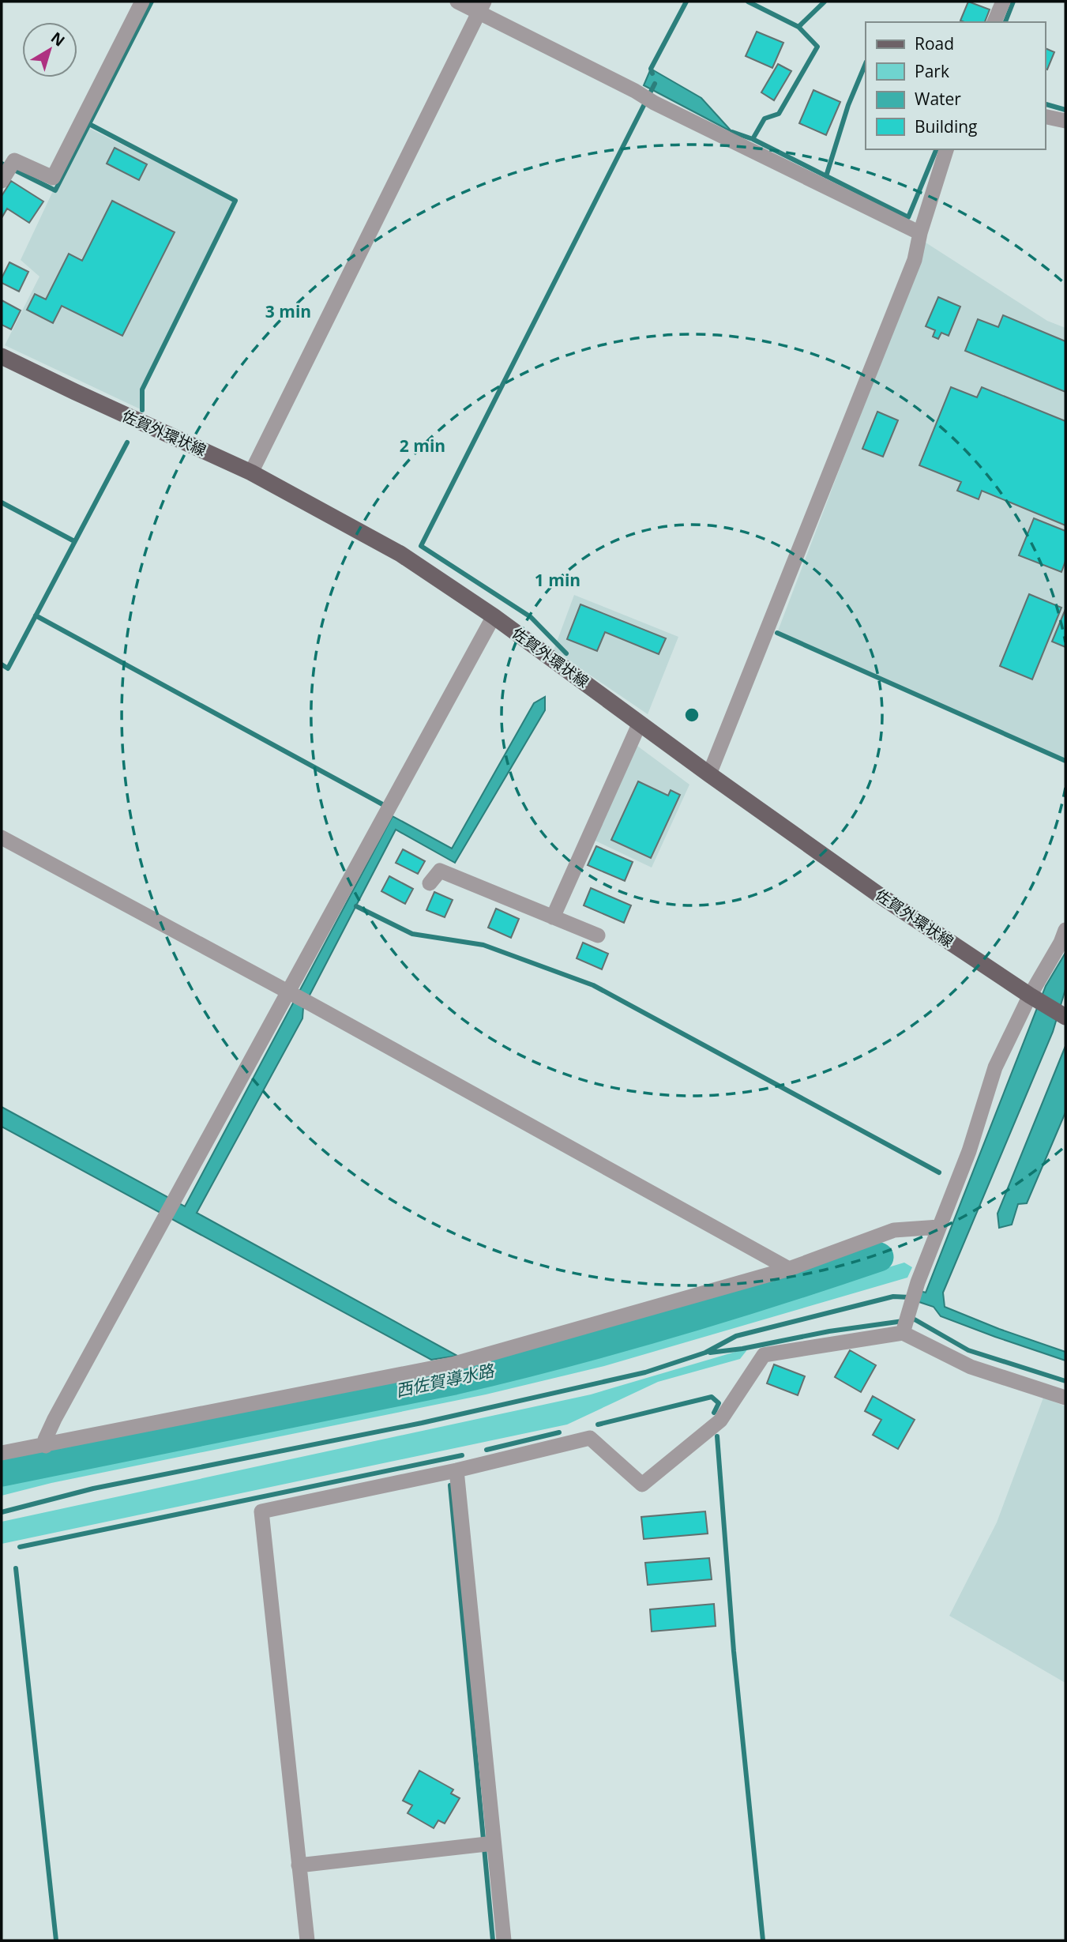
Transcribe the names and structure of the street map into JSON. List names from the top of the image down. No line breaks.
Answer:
{"streets":{"main road":["佐賀外環状線"]},"water":["西佐賀導水路"],"legend":["Road","Park","Water","Building"],"north":"top right","rings":["3 min","2 min","1 min"]}
